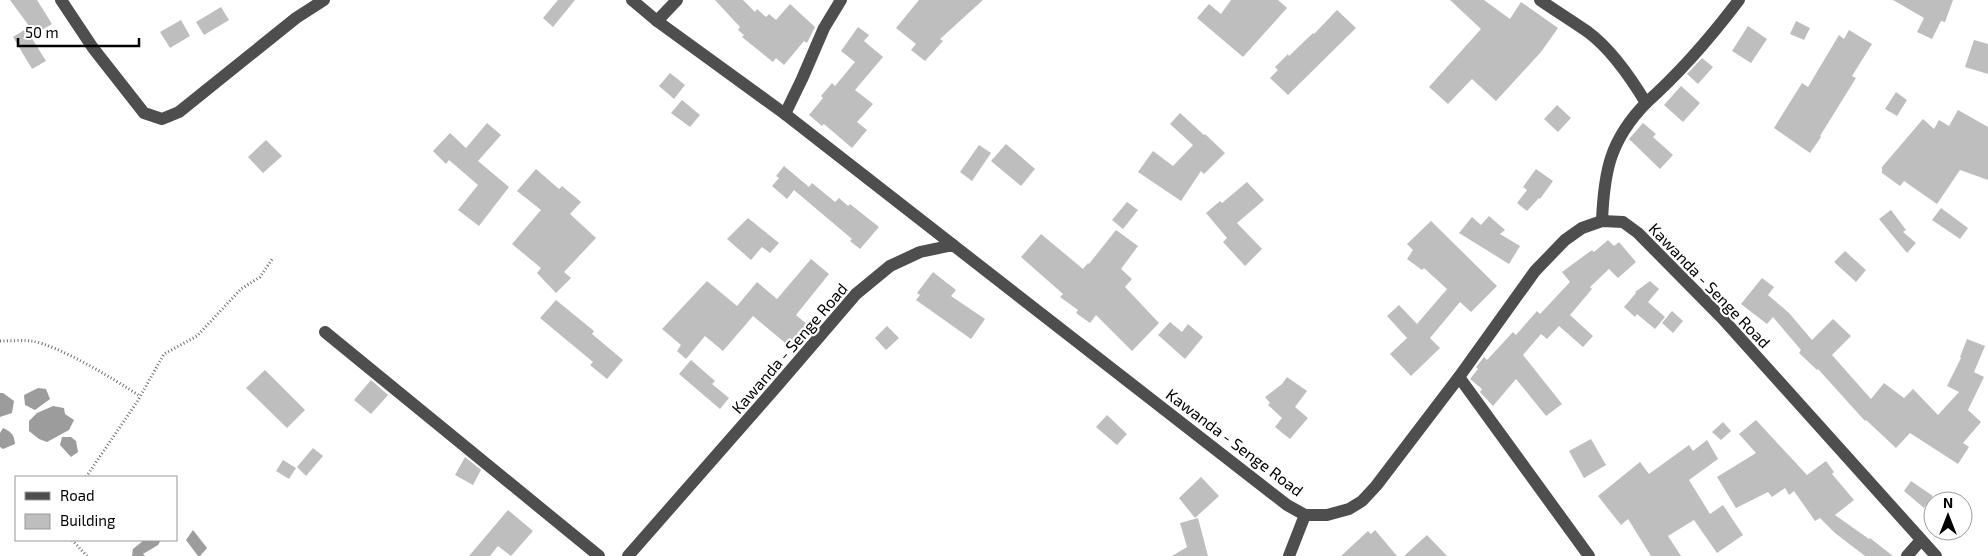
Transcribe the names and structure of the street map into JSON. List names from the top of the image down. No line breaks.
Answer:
{"streets":{"street":["Kawanda - Senge Road"]},"legend":["Road","Building"],"scale_bar":"50 m","north":"top"}
